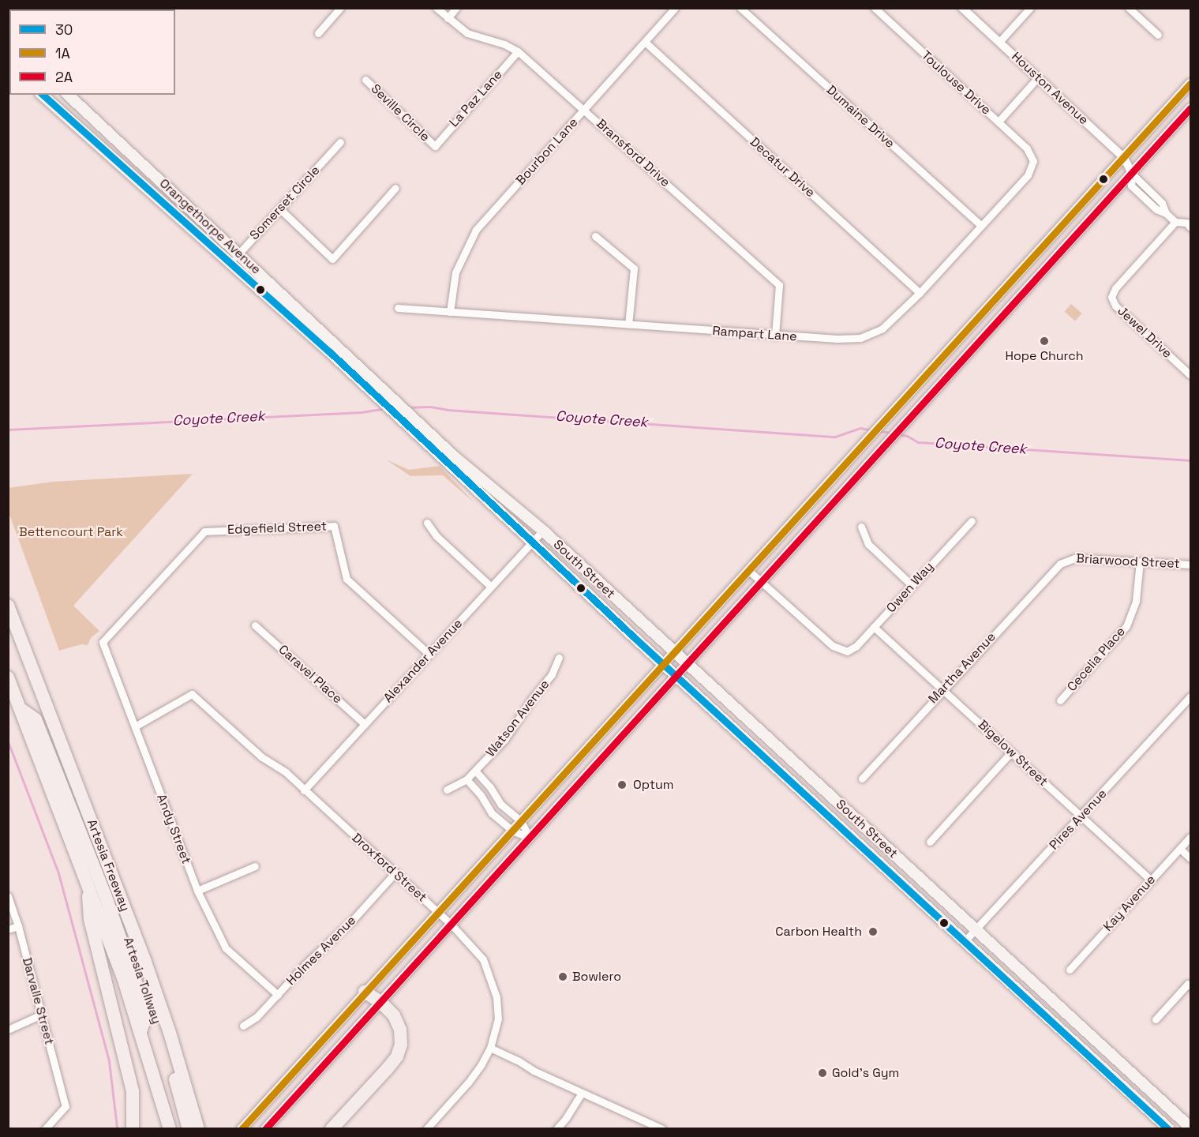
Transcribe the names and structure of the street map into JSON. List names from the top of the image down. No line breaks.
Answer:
{"streets":{"highway":["Artesia Freeway","Artesia Tollway"],"main road":["Orangethorpe Avenue","South Street"],"street":["Toulouse Drive","Houston Avenue","La Paz Lane","Seville Circle","Dumaine Drive","Bourbon Lane","Bransford Drive","Decatur Drive","Somerset Circle","Jewel Drive","Rampart Lane","Edgefield Street","Briarwood Street","Owen Way","Cecelia Place","Alexander Avenue","Martha Avenue","Caravel Place","Watson Avenue","Bigelow Street","Pires Avenue","Andy Street","Droxford Street","Kay Avenue","Holmes Avenue","Darvalle Street"]},"crossings":[["Toulouse Drive","Rampart Lane"],["La Paz Lane","Seville Circle"],["La Paz Lane","Bransford Drive"],["Dumaine Drive","Rampart Lane"],["Bourbon Lane","Bransford Drive"],["Bourbon Lane","Decatur Drive"],["Bourbon Lane","Rampart Lane"],["Bransford Drive","Rampart Lane"],["Decatur Drive","Rampart Lane"],["Somerset Circle","Orangethorpe Avenue"],["Orangethorpe Avenue","South Street"],["Orangethorpe Avenue","Alexander Avenue"],["Edgefield Street","Alexander Avenue"],["Edgefield Street","Andy Street"],["Briarwood Street","Cecelia Place"],["Briarwood Street","Martha Avenue"],["South Street","Alexander Avenue"],["South Street","Pires Avenue"],["Owen Way","Bigelow Street"],["Alexander Avenue","Caravel Place"],["Alexander Avenue","Droxford Street"],["Martha Avenue","Bigelow Street"],["Bigelow Street","Pires Avenue"],["Bigelow Street","Kay Avenue"],["Andy Street","Droxford Street"],["Andy Street","Holmes Avenue"],["Artesia Freeway","Artesia Tollway"],["Droxford Street","Holmes Avenue"]],"water":["Coyote Creek"],"parks":["Bettencourt Park"],"places":["Hope Church","Optum","Carbon Health","Bowlero","Gold's Gym"],"lines":["transit line 1A","transit line 30","transit line 2A"],"legend":["30","1A","2A"]}
